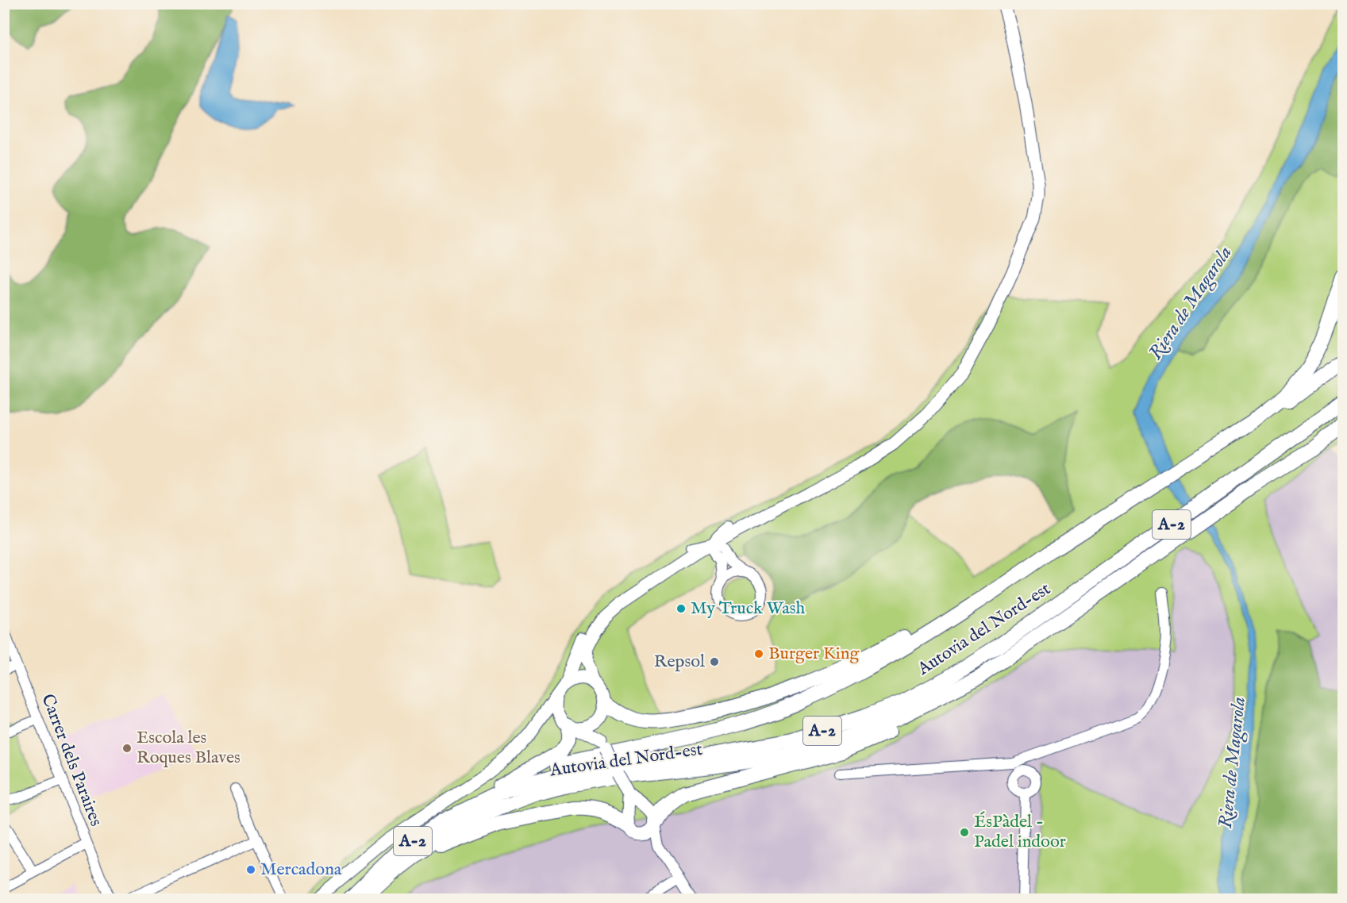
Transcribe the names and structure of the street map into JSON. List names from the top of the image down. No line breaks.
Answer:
{"streets":{"highway":["A-2","Autovia del Nord-est"],"street":["Carrer dels Paraires"]},"water":["Riera de Magarola"],"places":["My Truck Wash","Burger King","Repsol","Escola les Roques Blaves","ÉsPàdel - Padel indoor","Mercadona"]}
